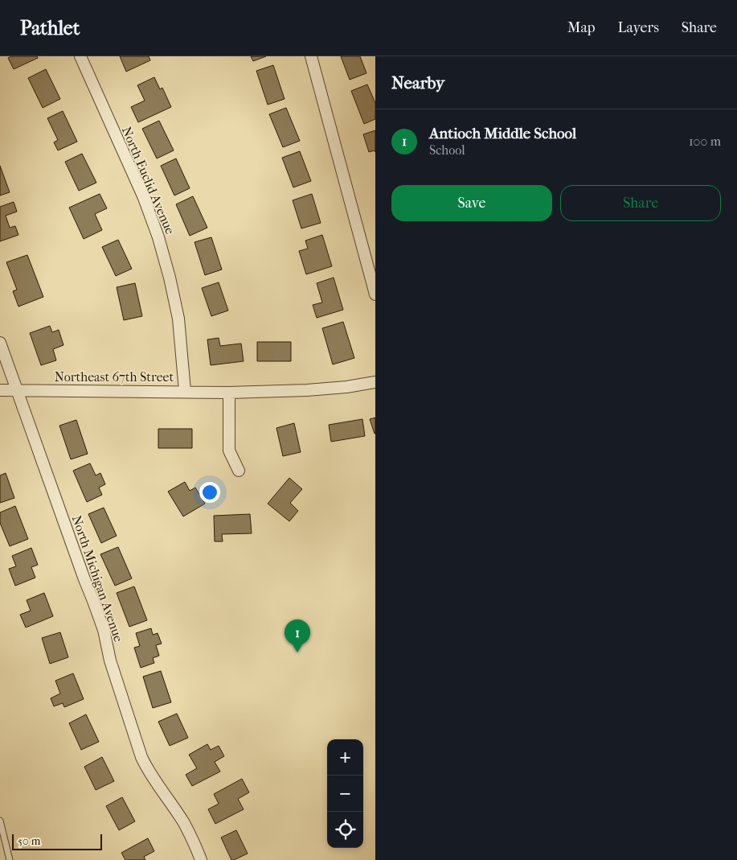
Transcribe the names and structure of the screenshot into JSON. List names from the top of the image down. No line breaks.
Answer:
{"streets":{"street":["North Euclid Avenue","Northeast 67th Street","North Michigan Avenue"]},"crossings":[["North Euclid Avenue","Northeast 67th Street"],["Northeast 67th Street","North Michigan Avenue"]],"scale_bar":"50 m","page":{"header":"Pathlet","nav":["Map","Layers","Share"],"heading":"Nearby","list":[{"mark":"1","name":"Antioch Middle School","note":"School","value":"100 m"}],"buttons":["Save","Share"],"pins":"1","map_buttons":["+","−"],"scale":"50 m"}}
